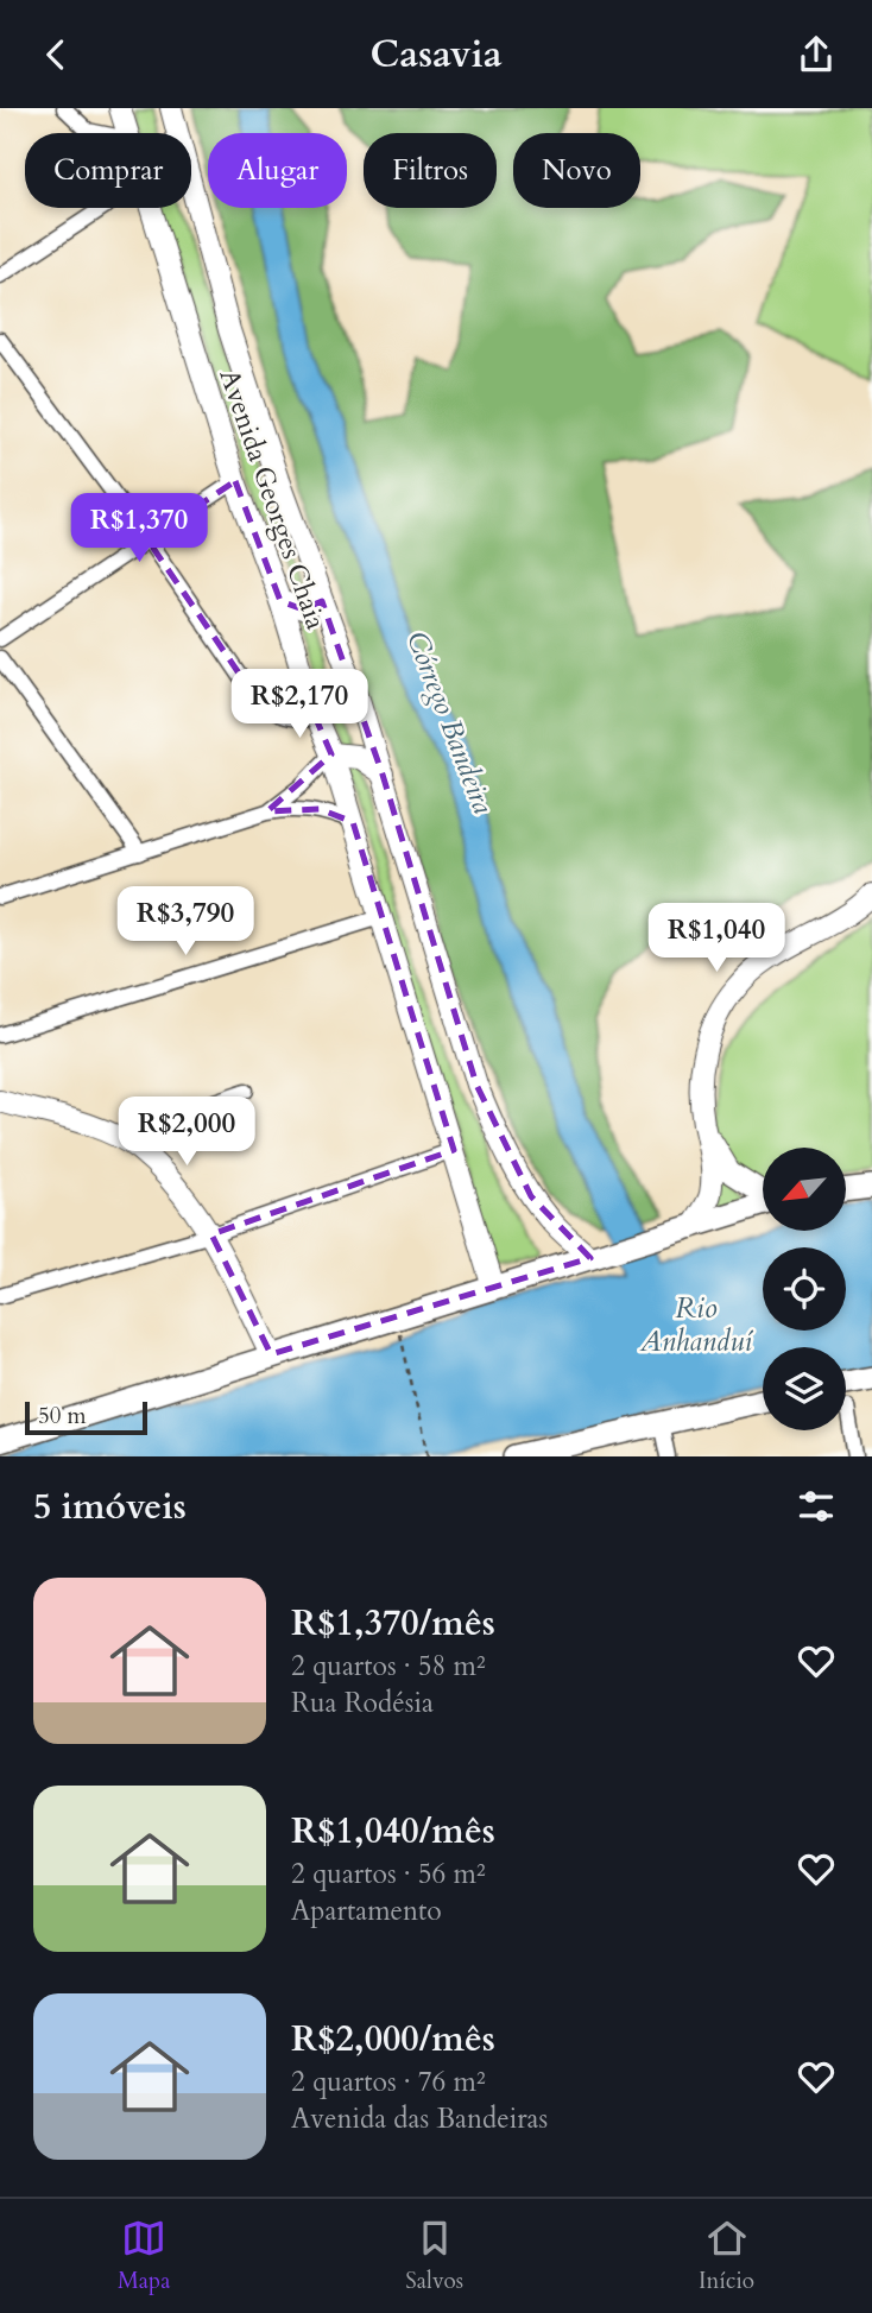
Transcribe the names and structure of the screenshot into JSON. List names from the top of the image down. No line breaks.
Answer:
{"streets":{"main road":["Avenida Georges Chaia"]},"water":["Córrego Bandeira","Rio Anhanduí"],"scale_bar":"50 m","north":"bottom left","page":{"header":"Casavia","chip":["Comprar","Alugar","Filtros","Novo"],"price":["R$1,370","R$2,170","R$3,790","R$1,040","R$2,000"],"scale":"50 m","heading":"5 imóveis","list":[{"name":"R$1,370/mês","note":"2 quartos · 58 m² · Rua Rodésia"},{"name":"R$1,040/mês","note":"2 quartos · 56 m² · Apartamento"},{"name":"R$2,000/mês","note":"2 quartos · 76 m² · Avenida das Bandeiras"}],"tabs":["Mapa","Salvos","Início"]}}
